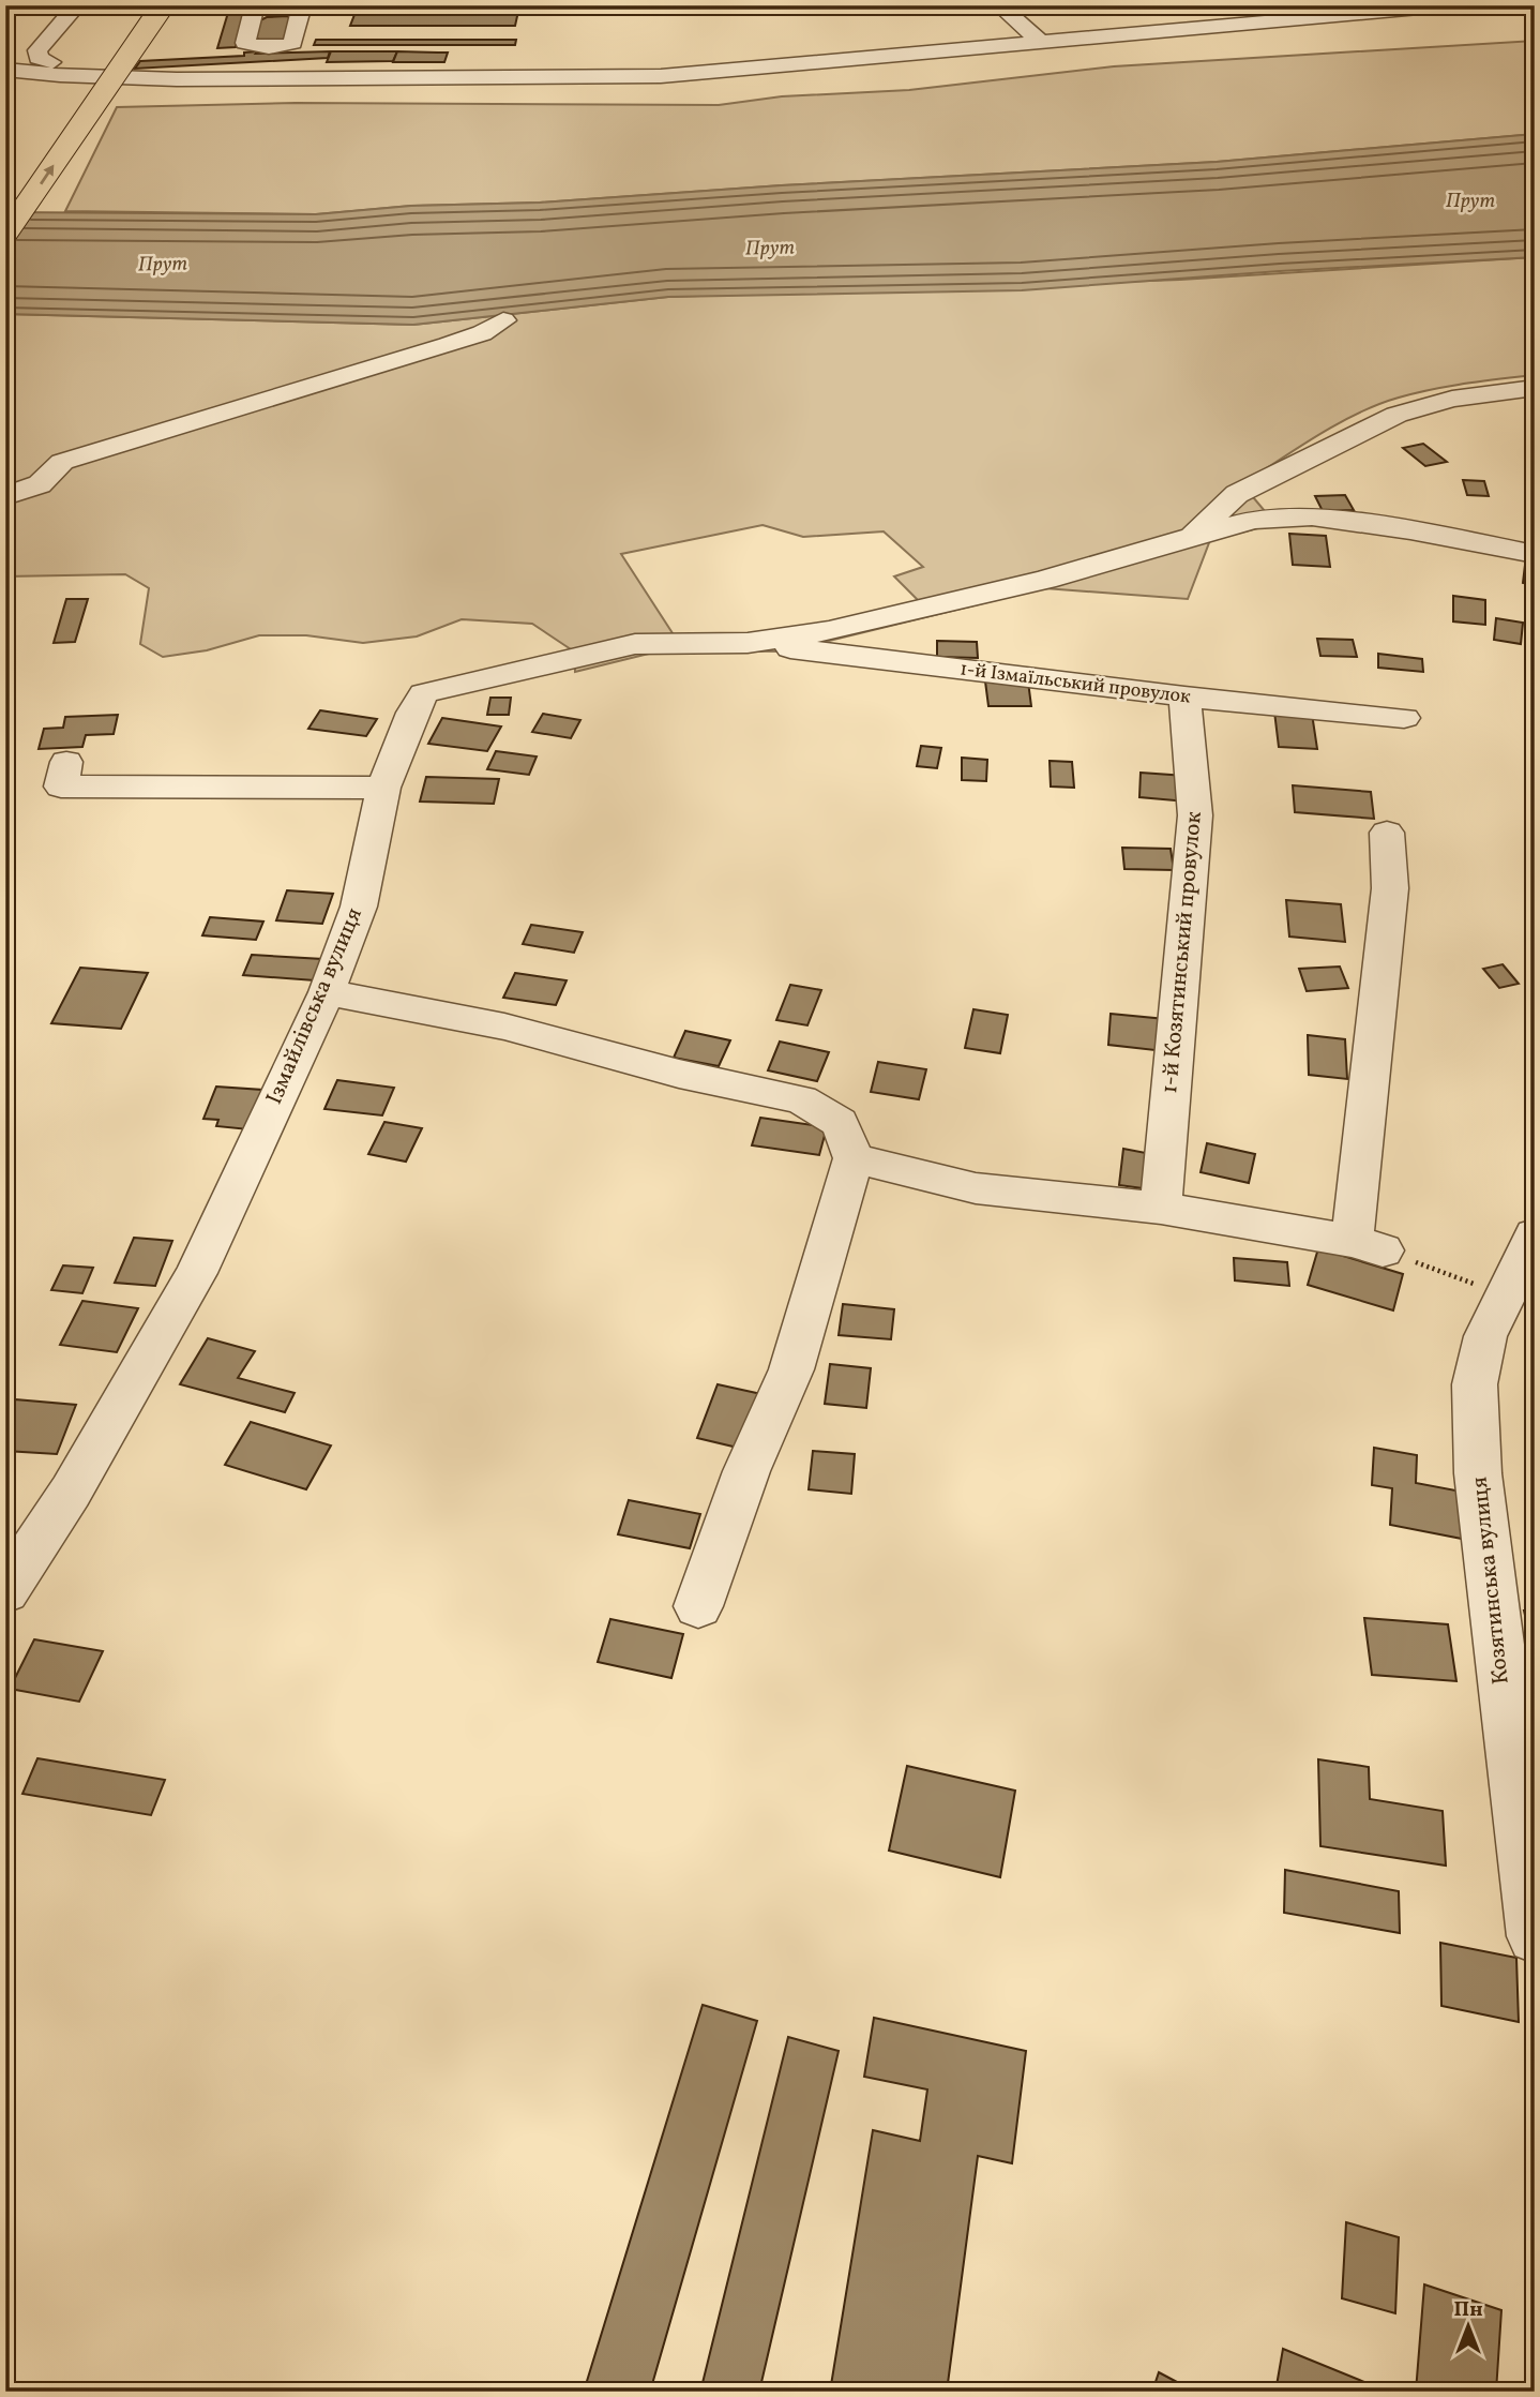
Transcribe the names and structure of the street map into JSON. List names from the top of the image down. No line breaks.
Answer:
{"streets":{"street":["1-й Ізмаїльський провулок","1-й Козятинський провулок","Ізмайлівська вулиця","Козятинська вулиця"]},"crossings":[["1-й Ізмаїльський провулок","1-й Козятинський провулок"],["1-й Ізмаїльський провулок","Ізмайлівська вулиця"]],"water":["Прут"],"north":"top"}
